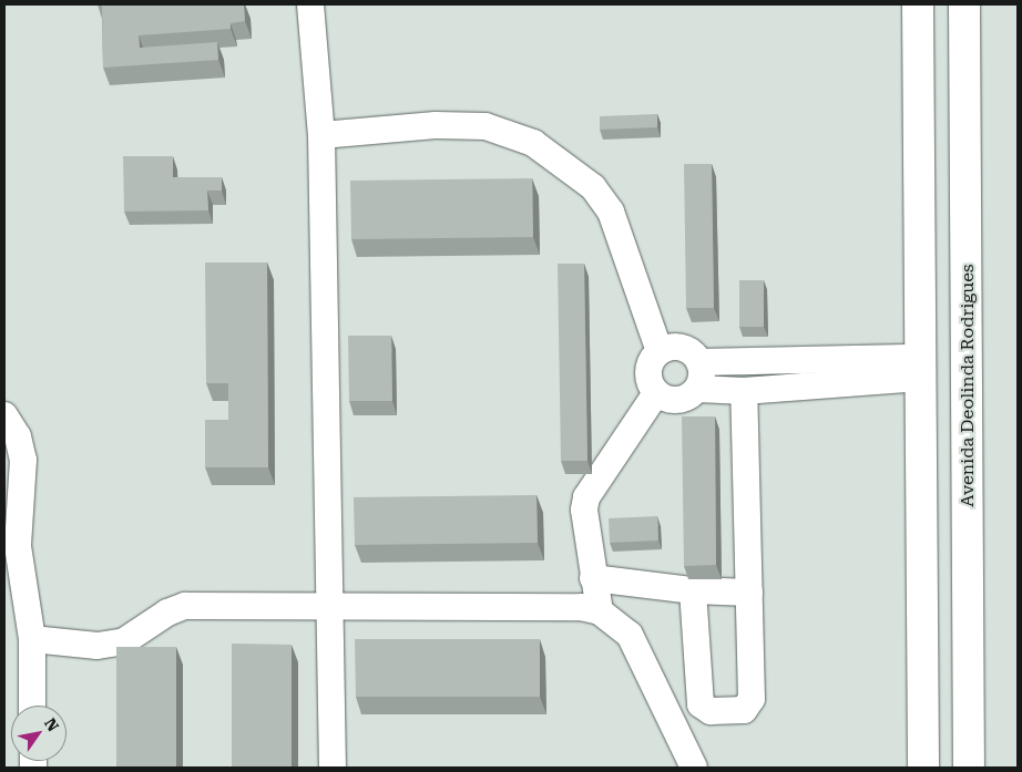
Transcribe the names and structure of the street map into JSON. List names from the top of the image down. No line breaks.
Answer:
{"streets":{"highway":["Avenida Deolinda Rodrigues"]},"north":"top right"}
